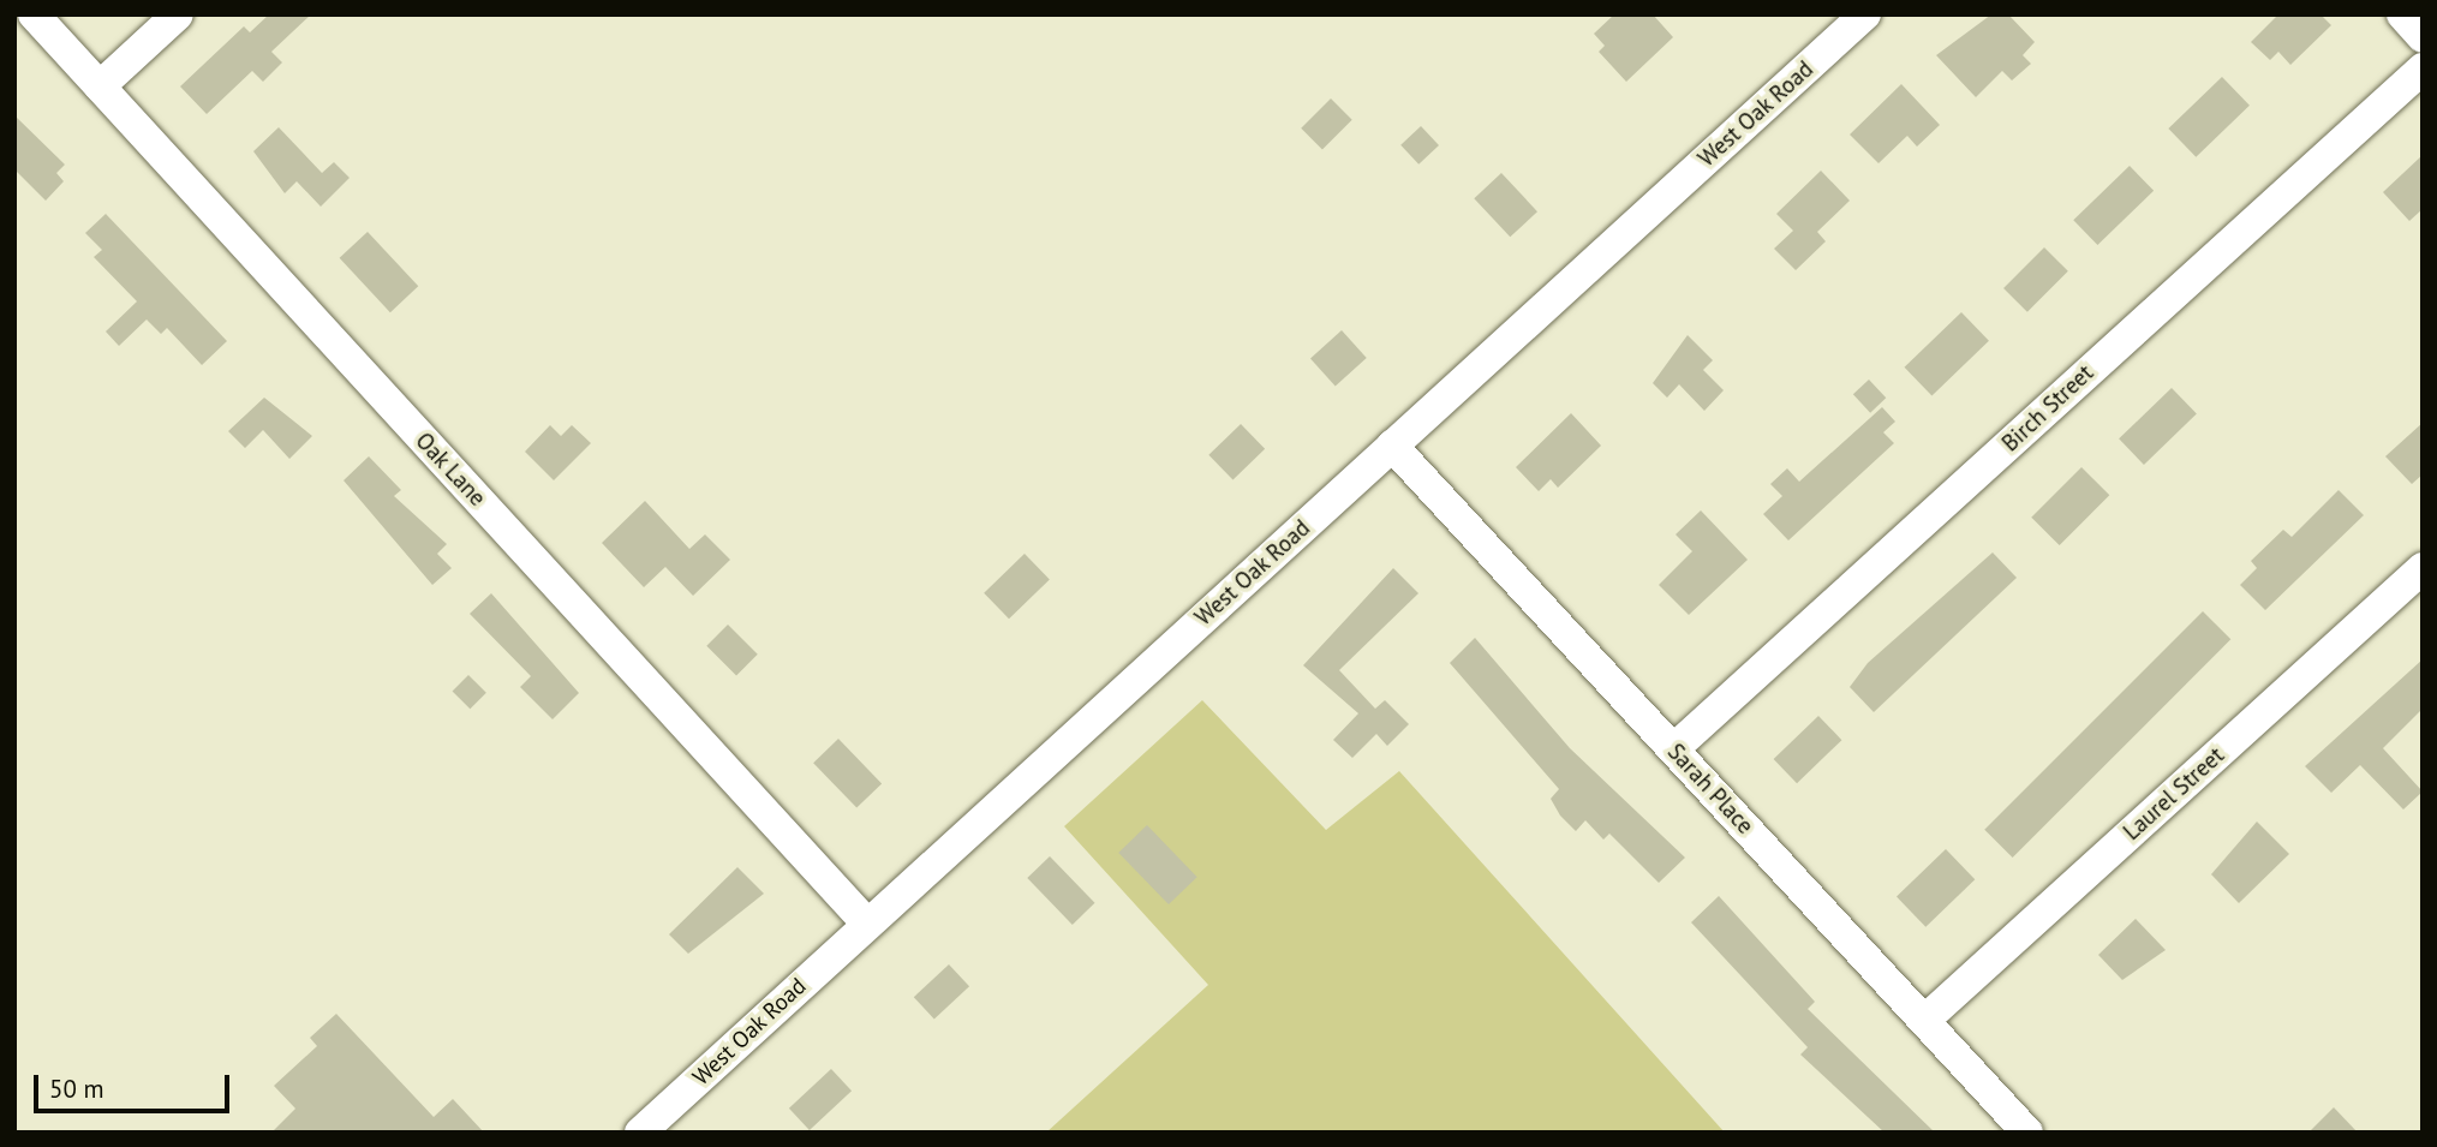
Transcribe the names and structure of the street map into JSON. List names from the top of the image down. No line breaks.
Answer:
{"streets":{"street":["West Oak Road","Birch Street","Oak Lane","Sarah Place","Laurel Street"]},"crossings":[["West Oak Road","Oak Lane"],["West Oak Road","Sarah Place"],["Birch Street","Sarah Place"],["Sarah Place","Laurel Street"]],"scale_bar":"50 m"}
